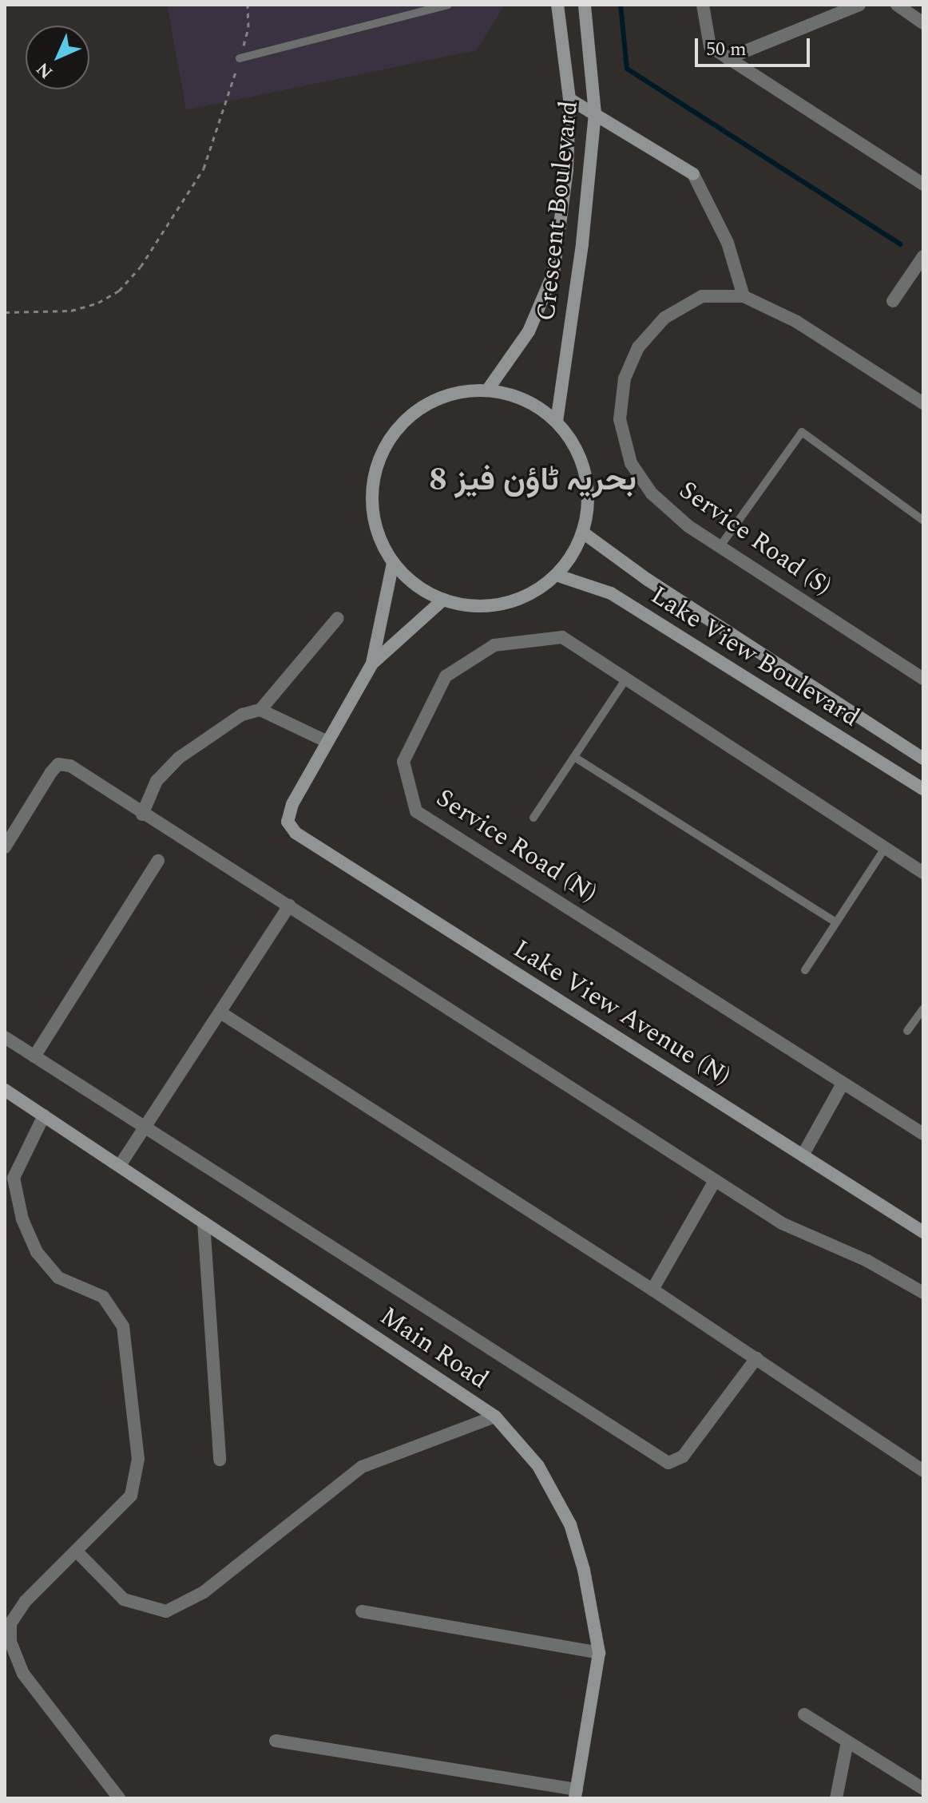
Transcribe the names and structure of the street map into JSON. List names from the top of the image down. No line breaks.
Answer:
{"streets":{"main road":["Crescent Boulevard","Lake View Boulevard","Lake View Avenue (N)","Main Road"],"street":["Service Road (S)","Service Road (N)"]},"crossings":[["Crescent Boulevard","Lake View Boulevard"]],"districts":["بحریہ ٹاؤن فیز 8"],"scale_bar":"50 m","north":"bottom left"}
